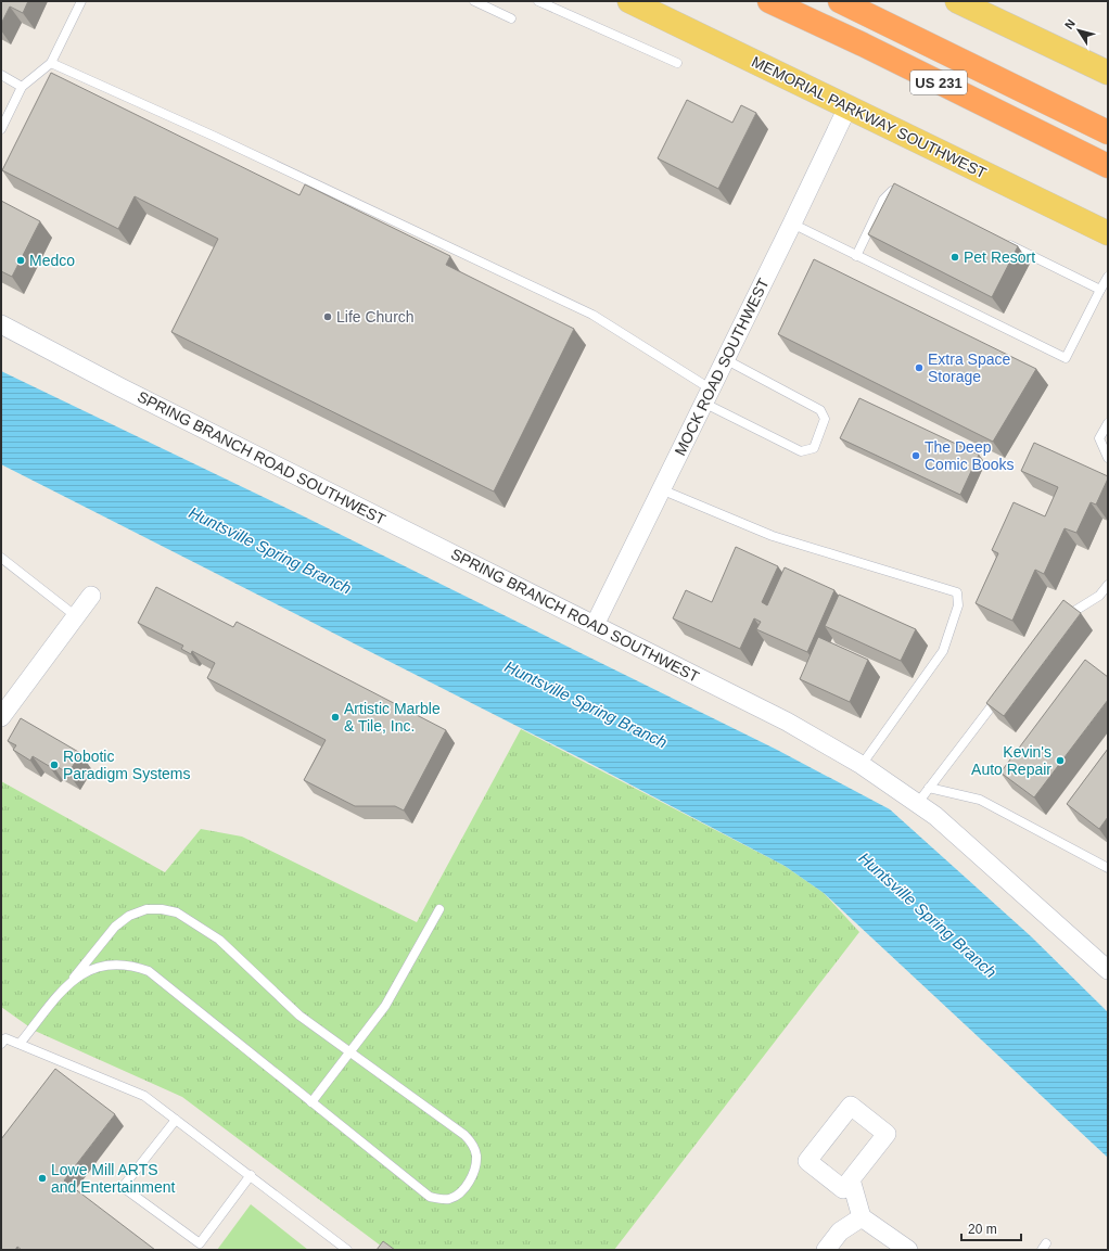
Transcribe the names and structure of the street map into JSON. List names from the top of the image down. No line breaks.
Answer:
{"streets":{"highway":["US 231"],"main road":["MEMORIAL PARKWAY SOUTHWEST"],"street":["MOCK ROAD SOUTHWEST","SPRING BRANCH ROAD SOUTHWEST"]},"crossings":[["MEMORIAL PARKWAY SOUTHWEST","MOCK ROAD SOUTHWEST"],["MOCK ROAD SOUTHWEST","SPRING BRANCH ROAD SOUTHWEST"]],"water":["Huntsville Spring Branch"],"places":["Pet Resort","Medco","Life Church","Extra Space Storage","The Deep Comic Books","Artistic Marble & Tile, Inc.","Kevin's Auto Repair","Robotic Paradigm Systems","Lowe Mill ARTS and Entertainment"],"scale_bar":"20 m","north":"top left"}
